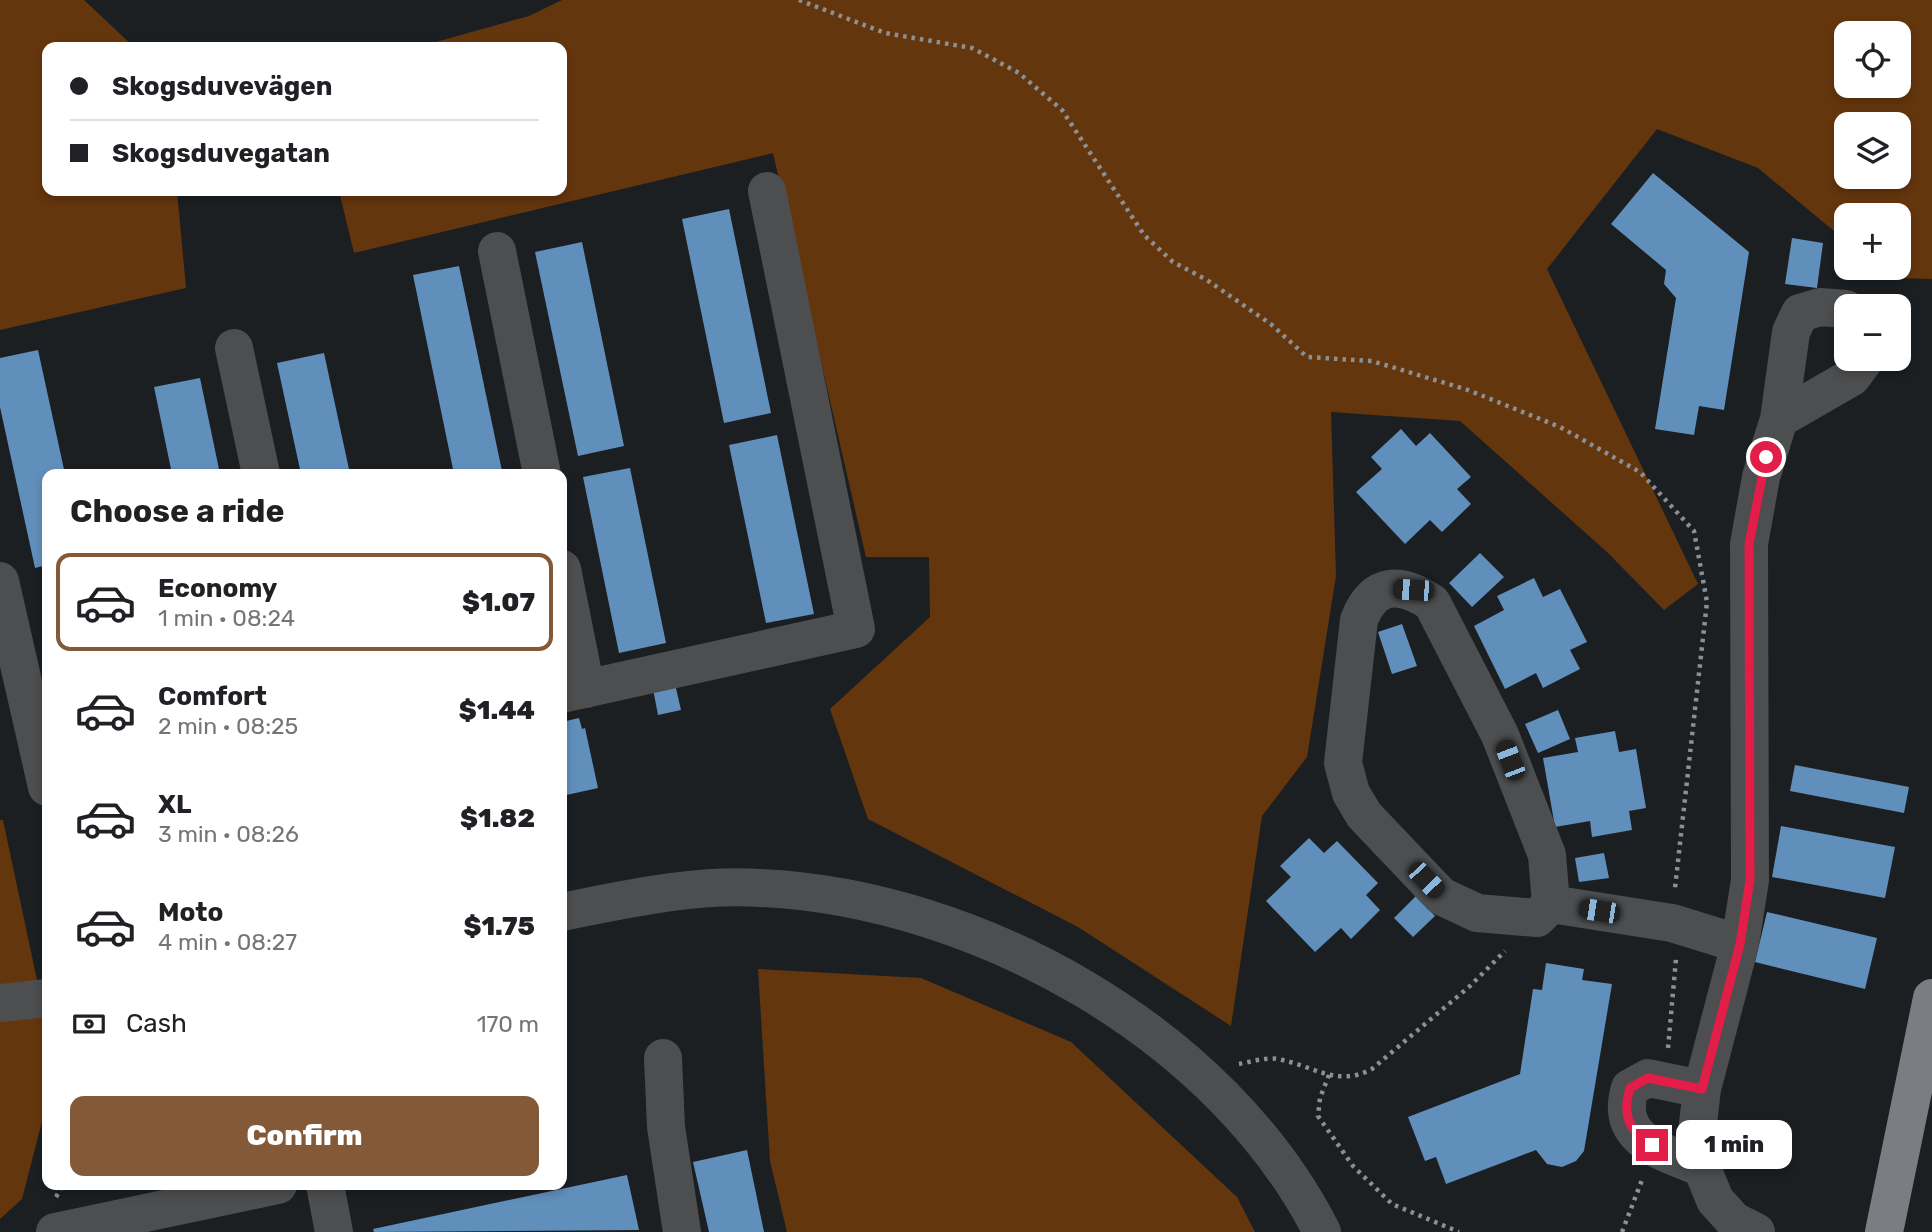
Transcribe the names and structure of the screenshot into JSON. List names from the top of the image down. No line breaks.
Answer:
{"page":{"map_buttons":["+","−"],"banner":["Skogsduvevägen","Skogsduvegatan"],"heading":"Choose a ride","list":[{"name":"Economy","note":"1 min · 08:24","value":"$1.07"},{"name":"Comfort","note":"2 min · 08:25","value":"$1.44"},{"name":"XL","note":"3 min · 08:26","value":"$1.82"},{"name":"Moto","note":"4 min · 08:27","value":"$1.75"}],"pay":["Cash","170 m"],"buttons":"Confirm","bubble":"1 min"}}
